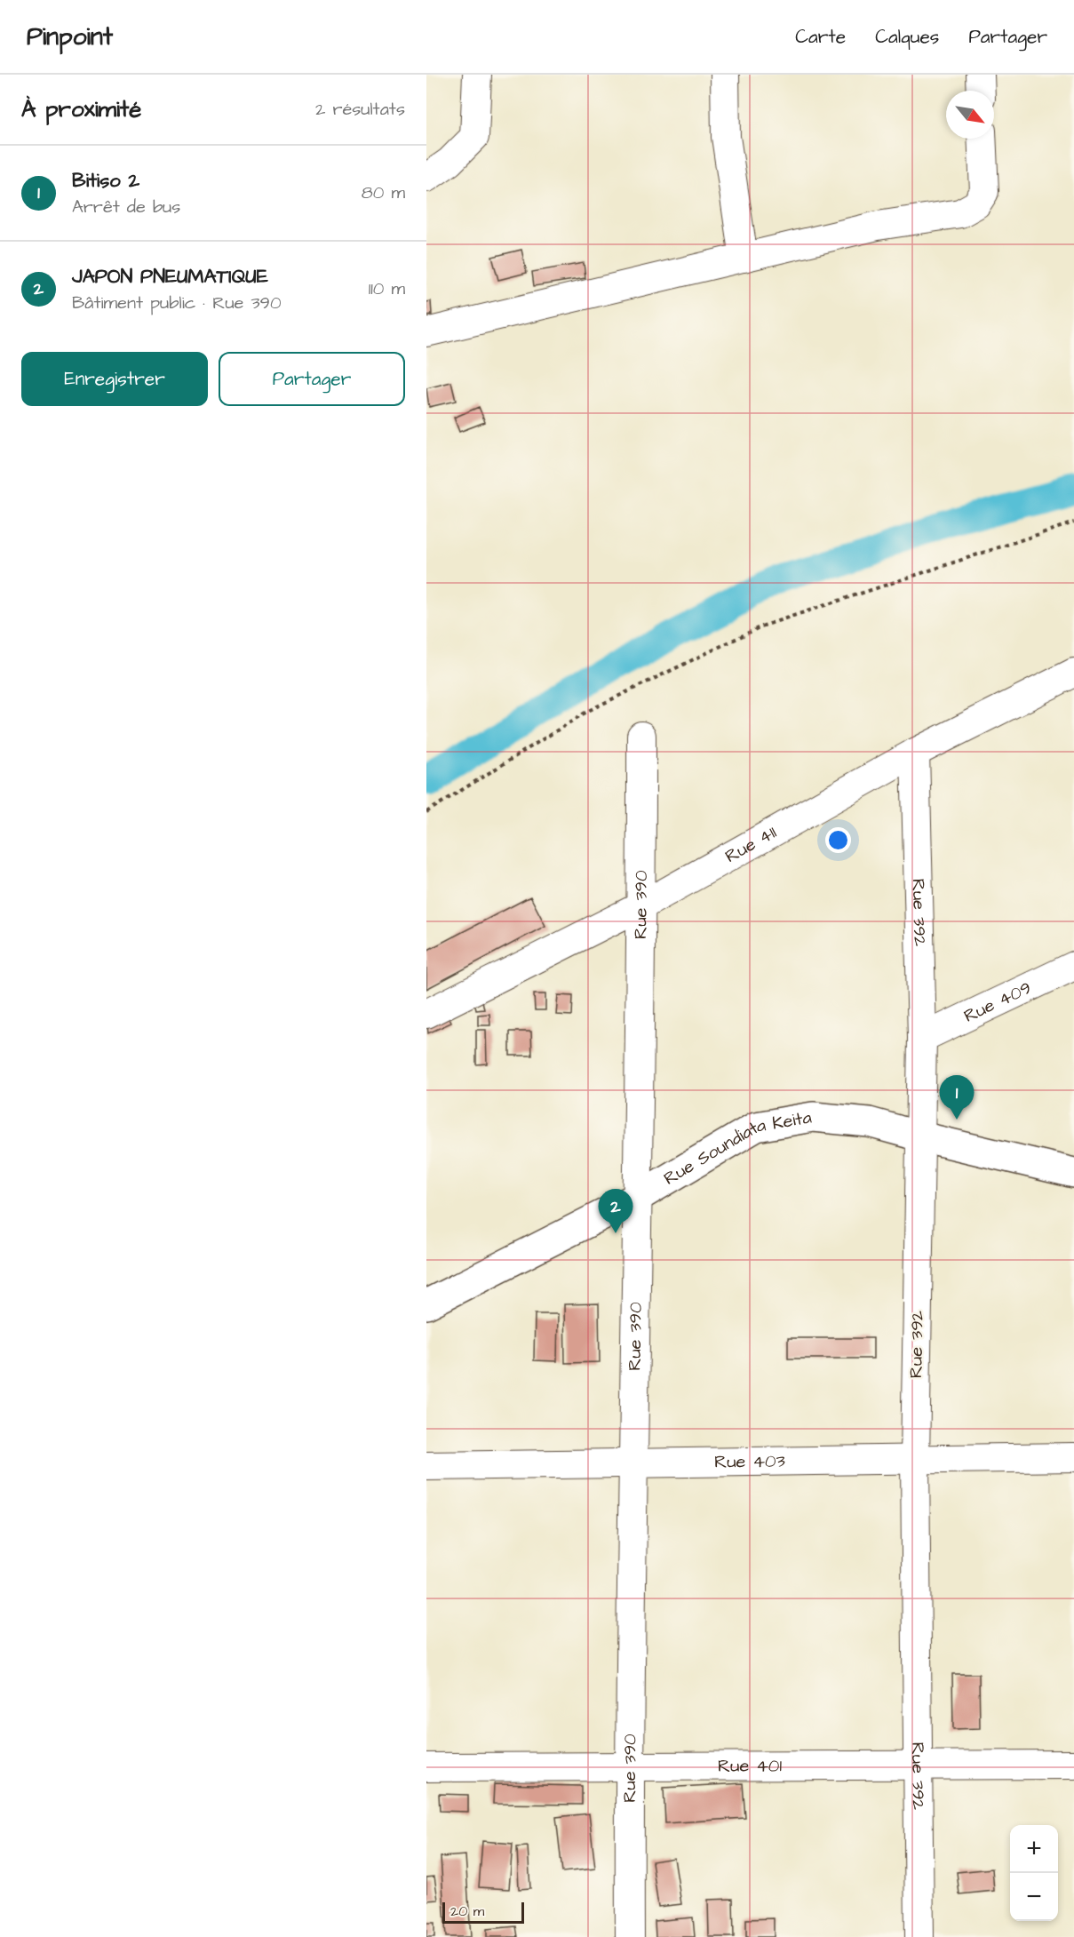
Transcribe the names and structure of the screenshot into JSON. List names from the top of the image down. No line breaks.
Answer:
{"streets":{"main road":["Rue Soundiata Keita"],"street":["Rue 411","Rue 390","Rue 392","Rue 409","Rue 403","Rue 401"]},"crossings":[["Rue 411","Rue 390"],["Rue 411","Rue 392"],["Rue 390","Rue Soundiata Keita"],["Rue 390","Rue 403"],["Rue 390","Rue 401"],["Rue 392","Rue 409"],["Rue 392","Rue Soundiata Keita"],["Rue 392","Rue 403"],["Rue 392","Rue 401"]],"scale_bar":"20 m","north":"bottom right","page":{"header":"Pinpoint","nav":["Carte","Calques","Partager"],"heading":["À proximité","2 résultats"],"list":[{"mark":"1","name":"Bitiso 2","note":"Arrêt de bus","value":"80 m"},{"mark":"2","name":"JAPON PNEUMATIQUE","note":"Bâtiment public · Rue 390","value":"110 m"}],"buttons":["Enregistrer","Partager"],"pins":["1","2"],"map_buttons":["+","−"],"scale":"20 m"}}
